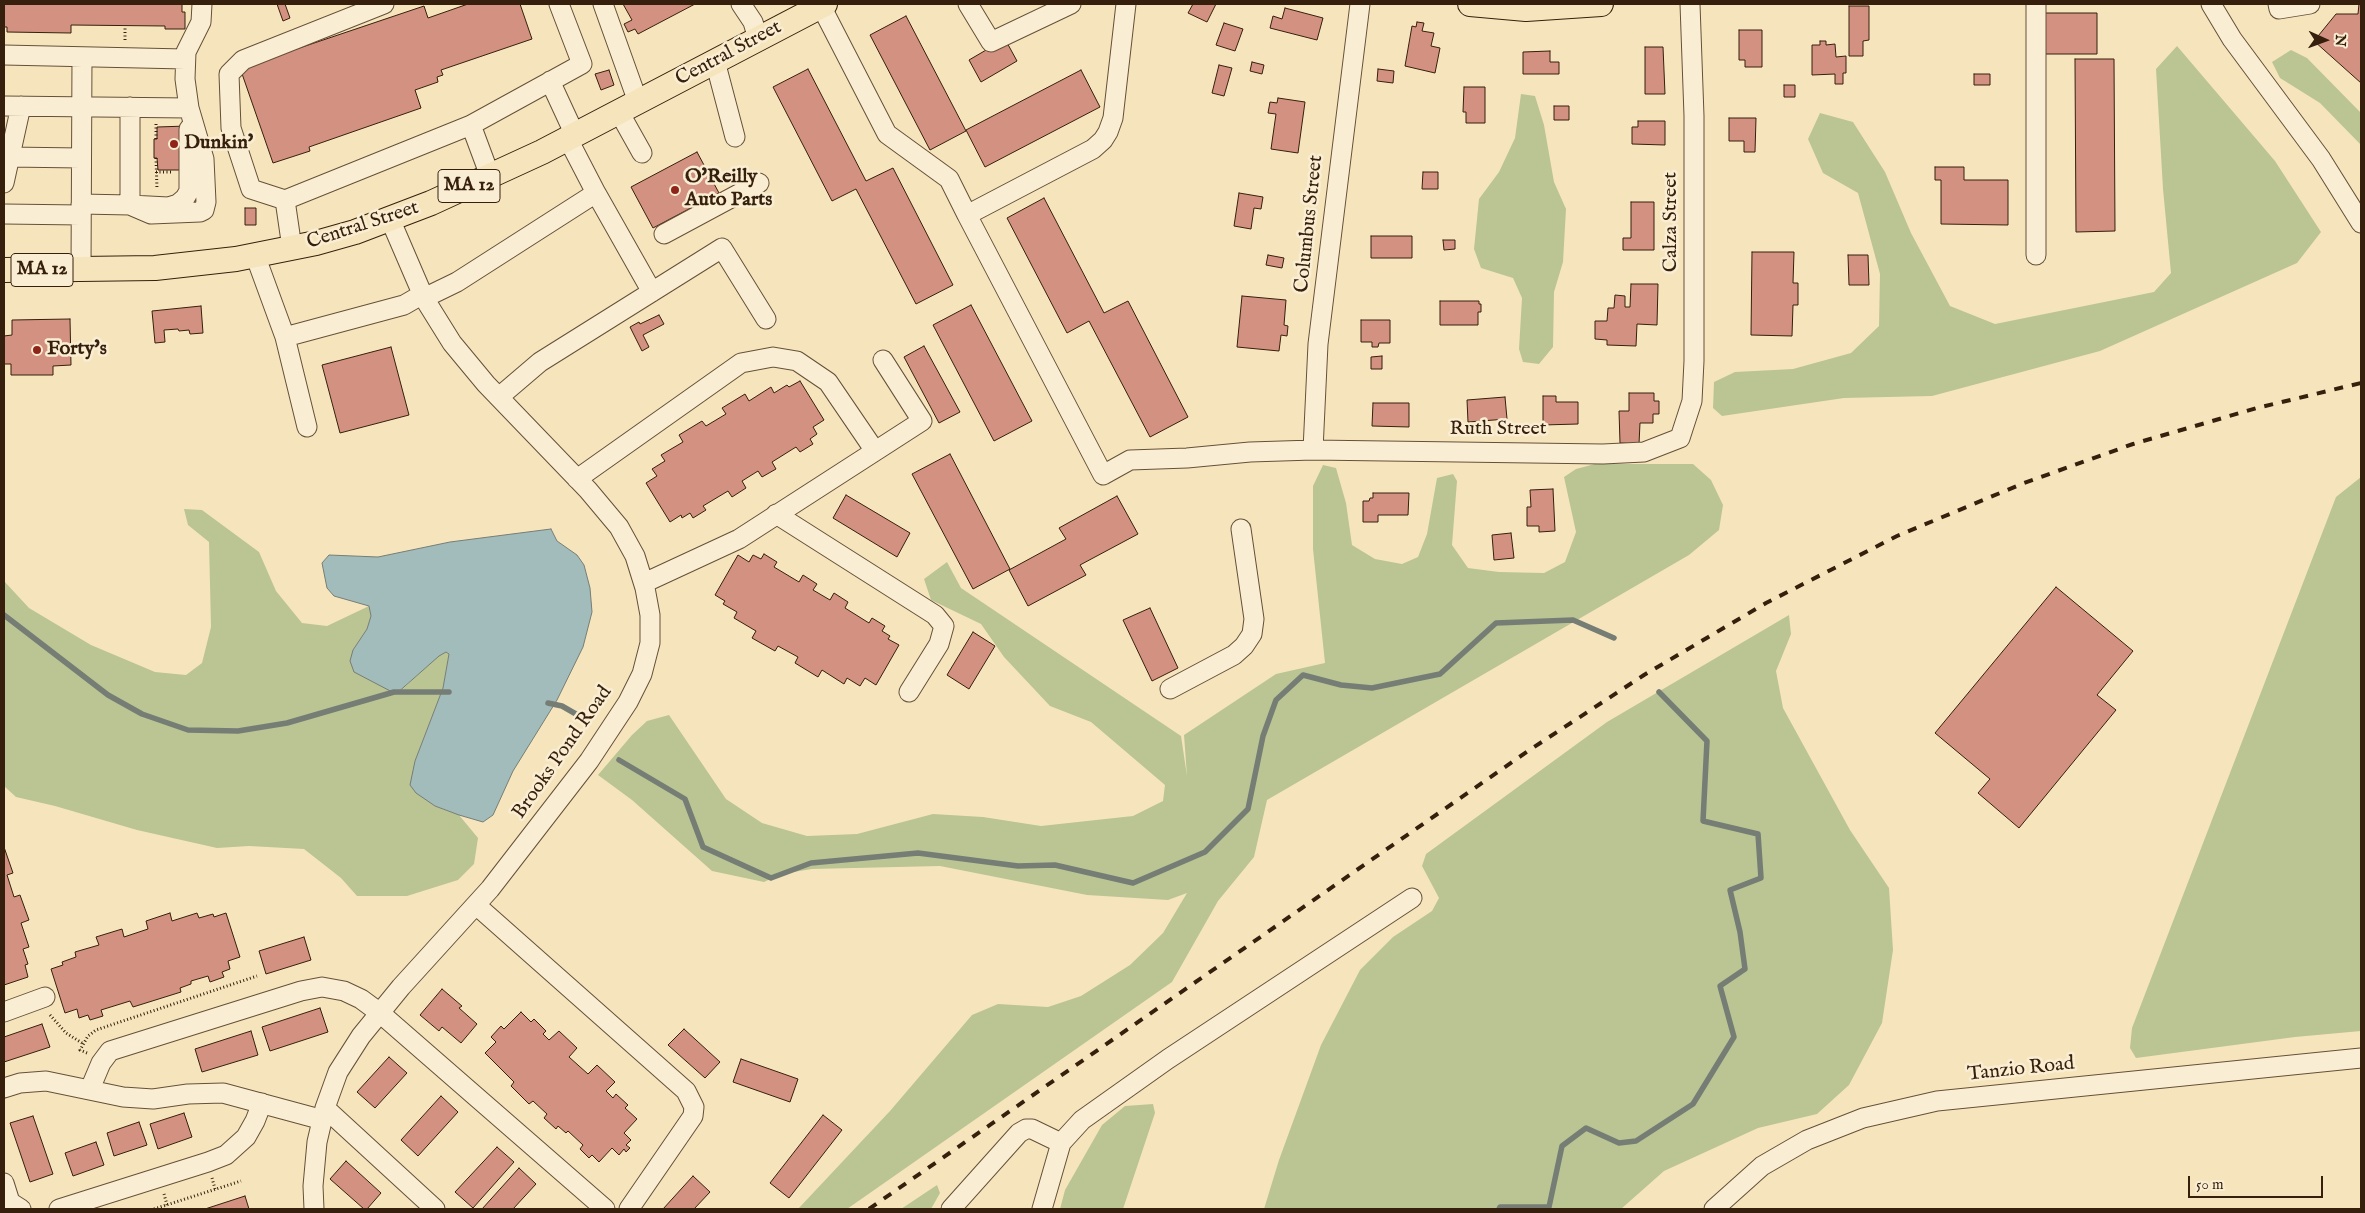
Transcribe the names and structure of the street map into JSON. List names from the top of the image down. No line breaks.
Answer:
{"streets":{"main road":["Central Street","MA 12"],"street":["Calza Street","Columbus Street","Ruth Street","Brooks Pond Road","Tanzio Road"]},"crossings":[["Central Street","Brooks Pond Road"],["Calza Street","Ruth Street"],["Columbus Street","Ruth Street"]],"places":["Dunkin'","O'Reilly Auto Parts","Forty's"],"scale_bar":"50 m","north":"right"}
